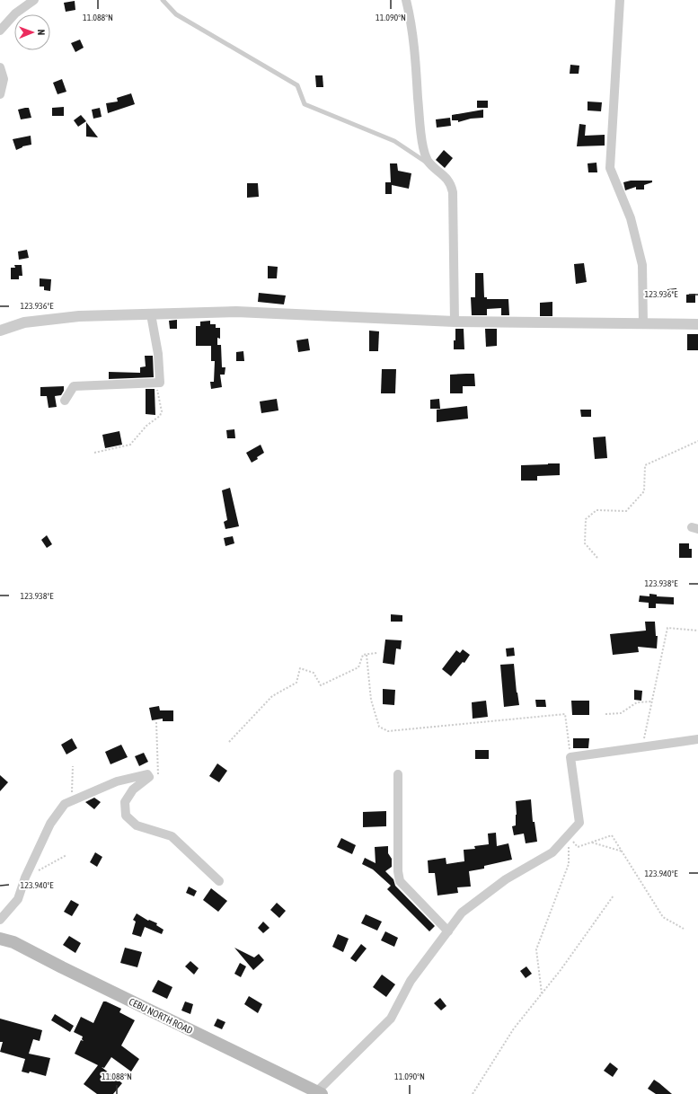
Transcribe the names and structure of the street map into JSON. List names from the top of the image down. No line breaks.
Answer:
{"streets":{"main road":["CEBU NORTH ROAD"]},"north":"right","coordinates":["11.088°N","11.090°N","123.936°E","123.938°E","123.940°E"]}
